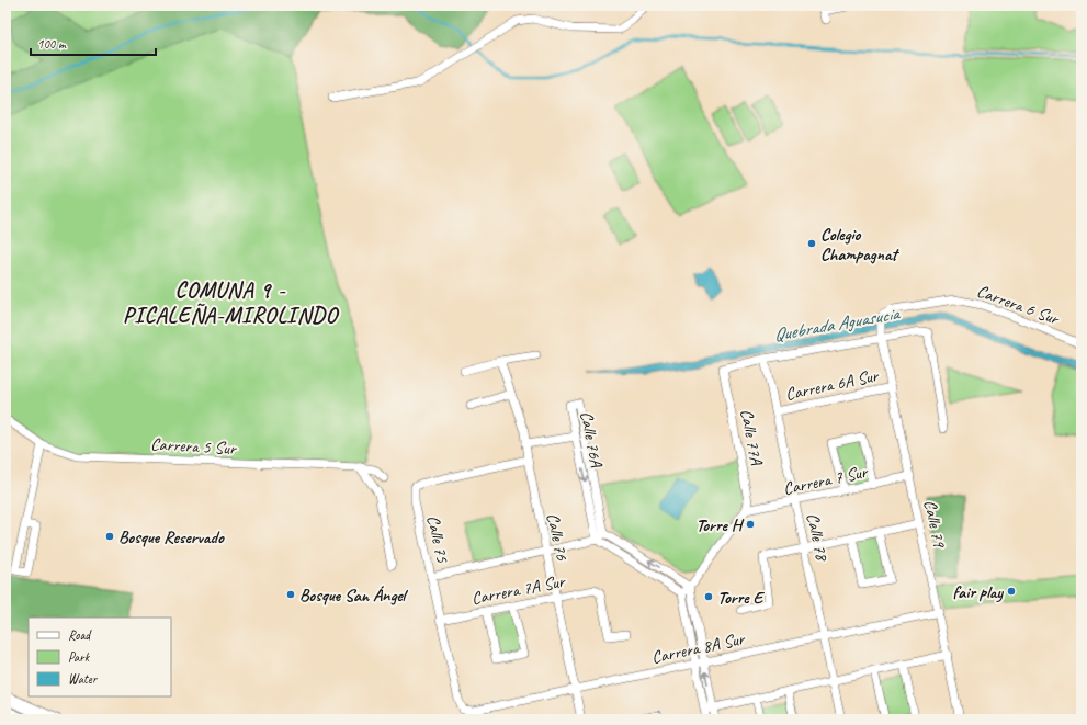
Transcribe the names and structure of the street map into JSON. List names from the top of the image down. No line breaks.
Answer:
{"streets":{"street":["Carrera 6 Sur","Carrera 6A Sur","Calle 77A","Calle 76A","Carrera 5 Sur","Carrera 7 Sur","Calle 79","Calle 76","Calle 78","Calle 75","Carrera 7A Sur","Carrera 8A Sur"]},"crossings":[["Carrera 6 Sur","Calle 79"],["Carrera 6A Sur","Calle 79"],["Carrera 6A Sur","Calle 78"],["Calle 77A","Carrera 7 Sur"],["Calle 77A","Calle 78"],["Calle 76A","Carrera 7A Sur"],["Carrera 7 Sur","Calle 79"],["Carrera 7 Sur","Calle 78"],["Calle 79","Carrera 8A Sur"],["Calle 76","Calle 75"],["Calle 76","Carrera 7A Sur"],["Calle 76","Carrera 8A Sur"],["Calle 78","Carrera 8A Sur"],["Calle 75","Carrera 7A Sur"],["Calle 75","Carrera 8A Sur"]],"districts":["COMUNA 9 - PICALEÑA-MIROLINDO"],"water":["Quebrada Aguasucia"],"places":["Colegio Champagnat","Torre H","Bosque Reservado","fair play","Bosque San Ángel","Torre E"],"legend":["Road","Park","Water"],"scale_bar":"100 m"}
